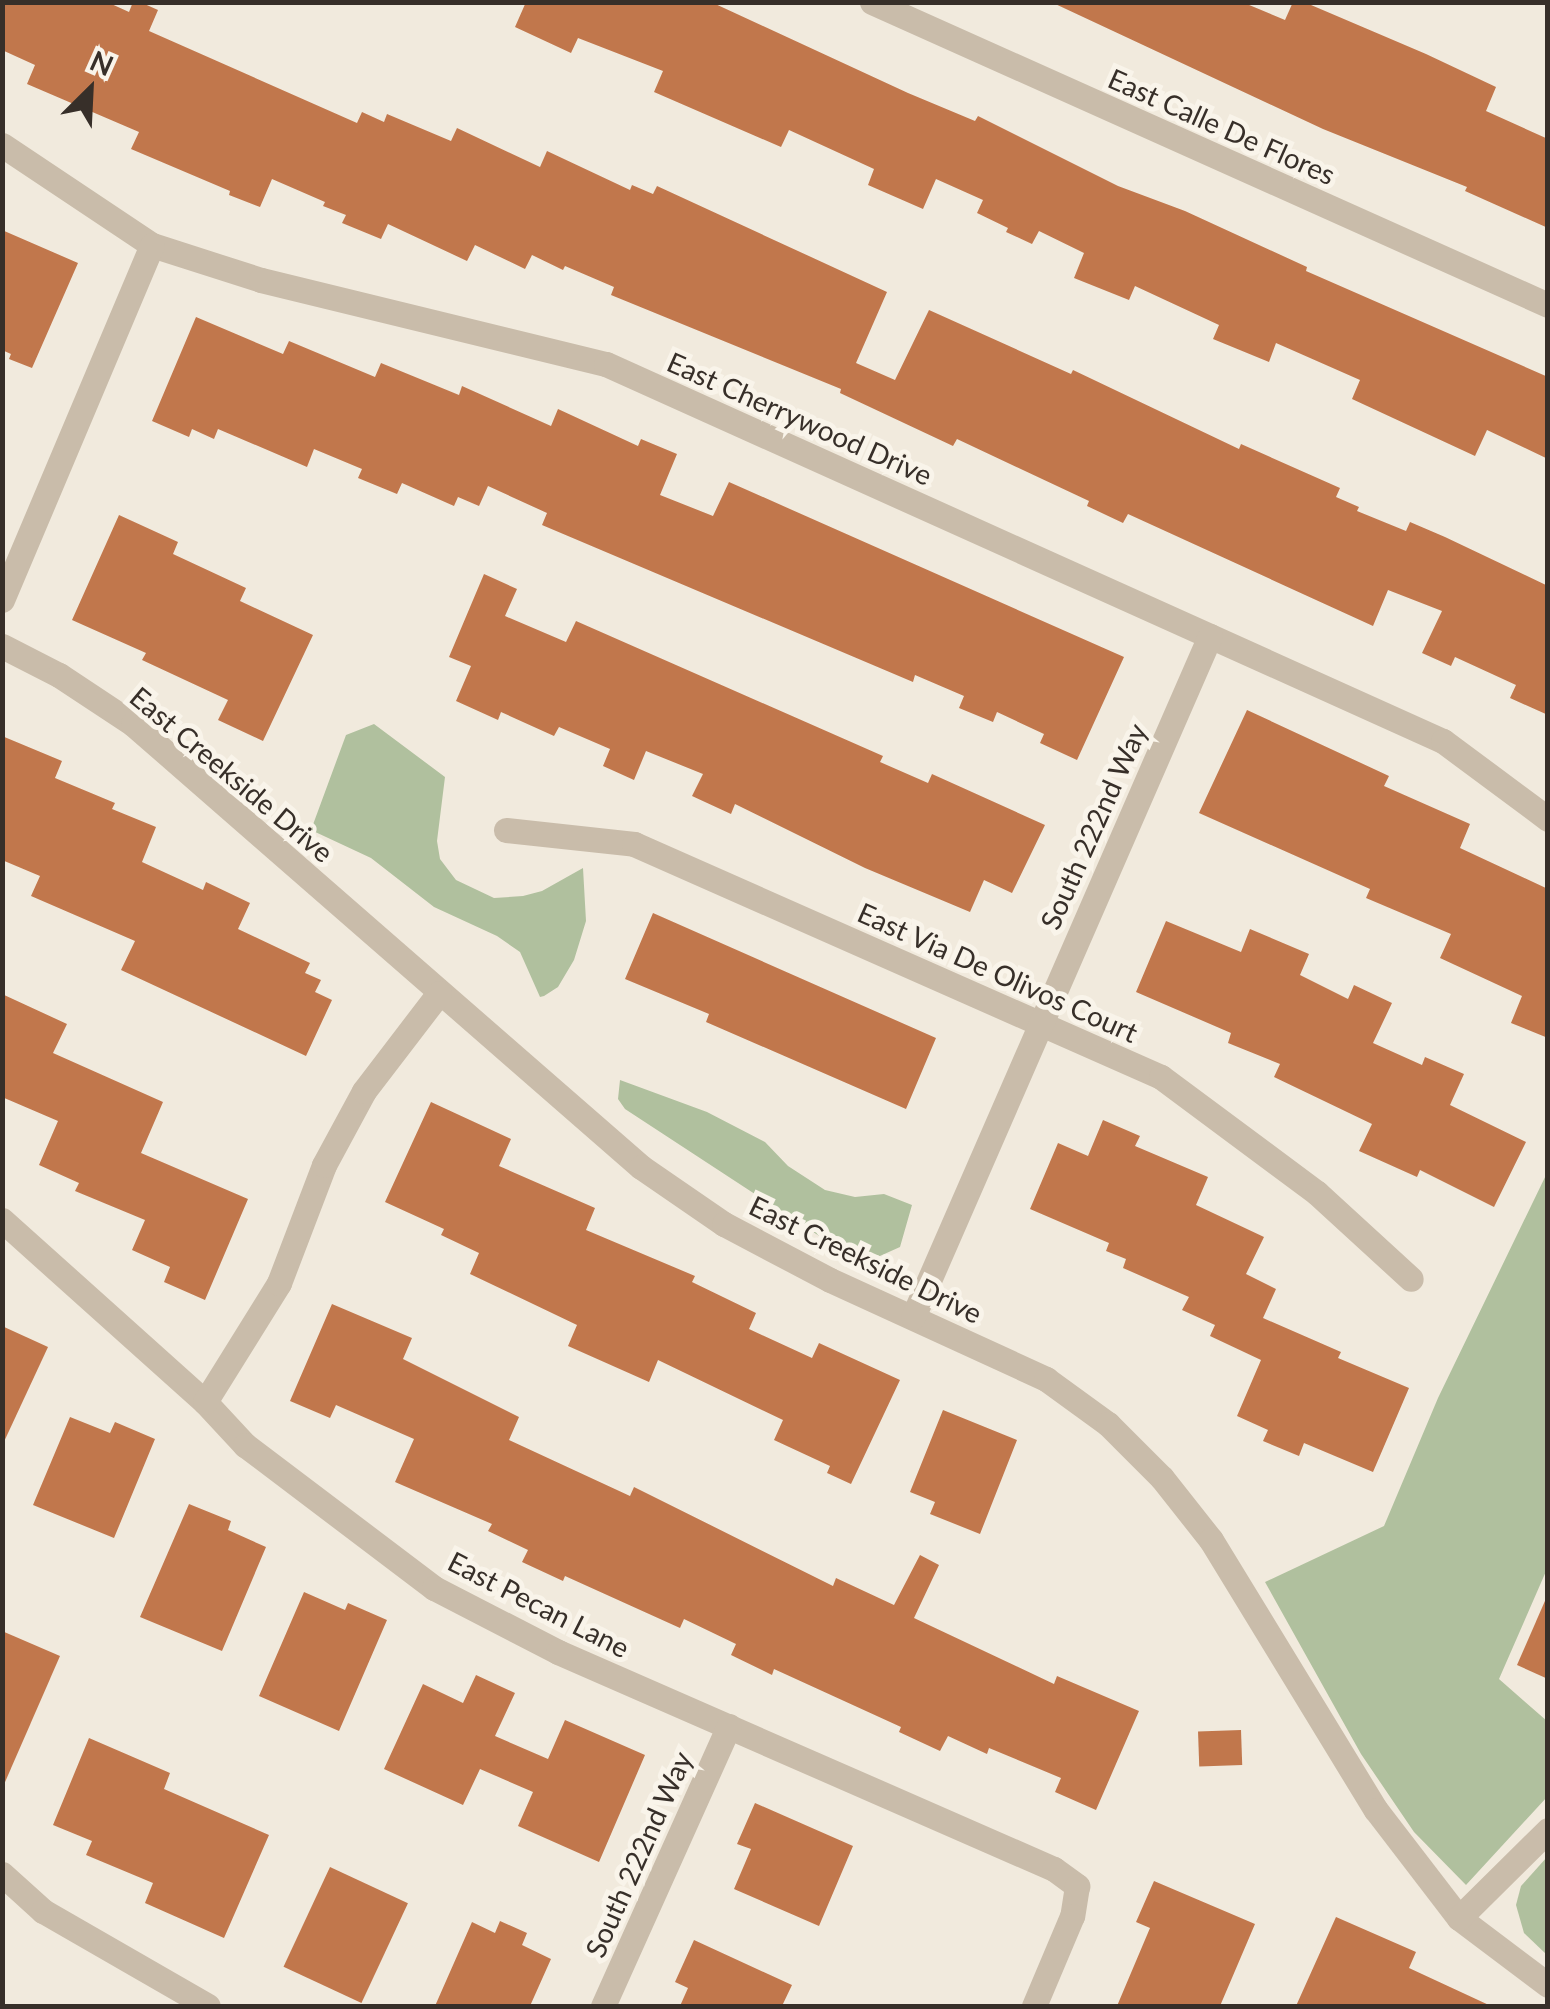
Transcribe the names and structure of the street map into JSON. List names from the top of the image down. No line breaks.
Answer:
{"streets":{"street":["East Calle De Flores","East Cherrywood Drive","East Creekside Drive","South 222nd Way","East Via De Olivos Court","East Pecan Lane"]},"crossings":[["East Cherrywood Drive","South 222nd Way"],["East Creekside Drive","South 222nd Way"],["South 222nd Way","East Via De Olivos Court"],["South 222nd Way","East Pecan Lane"]],"north":"top right"}
